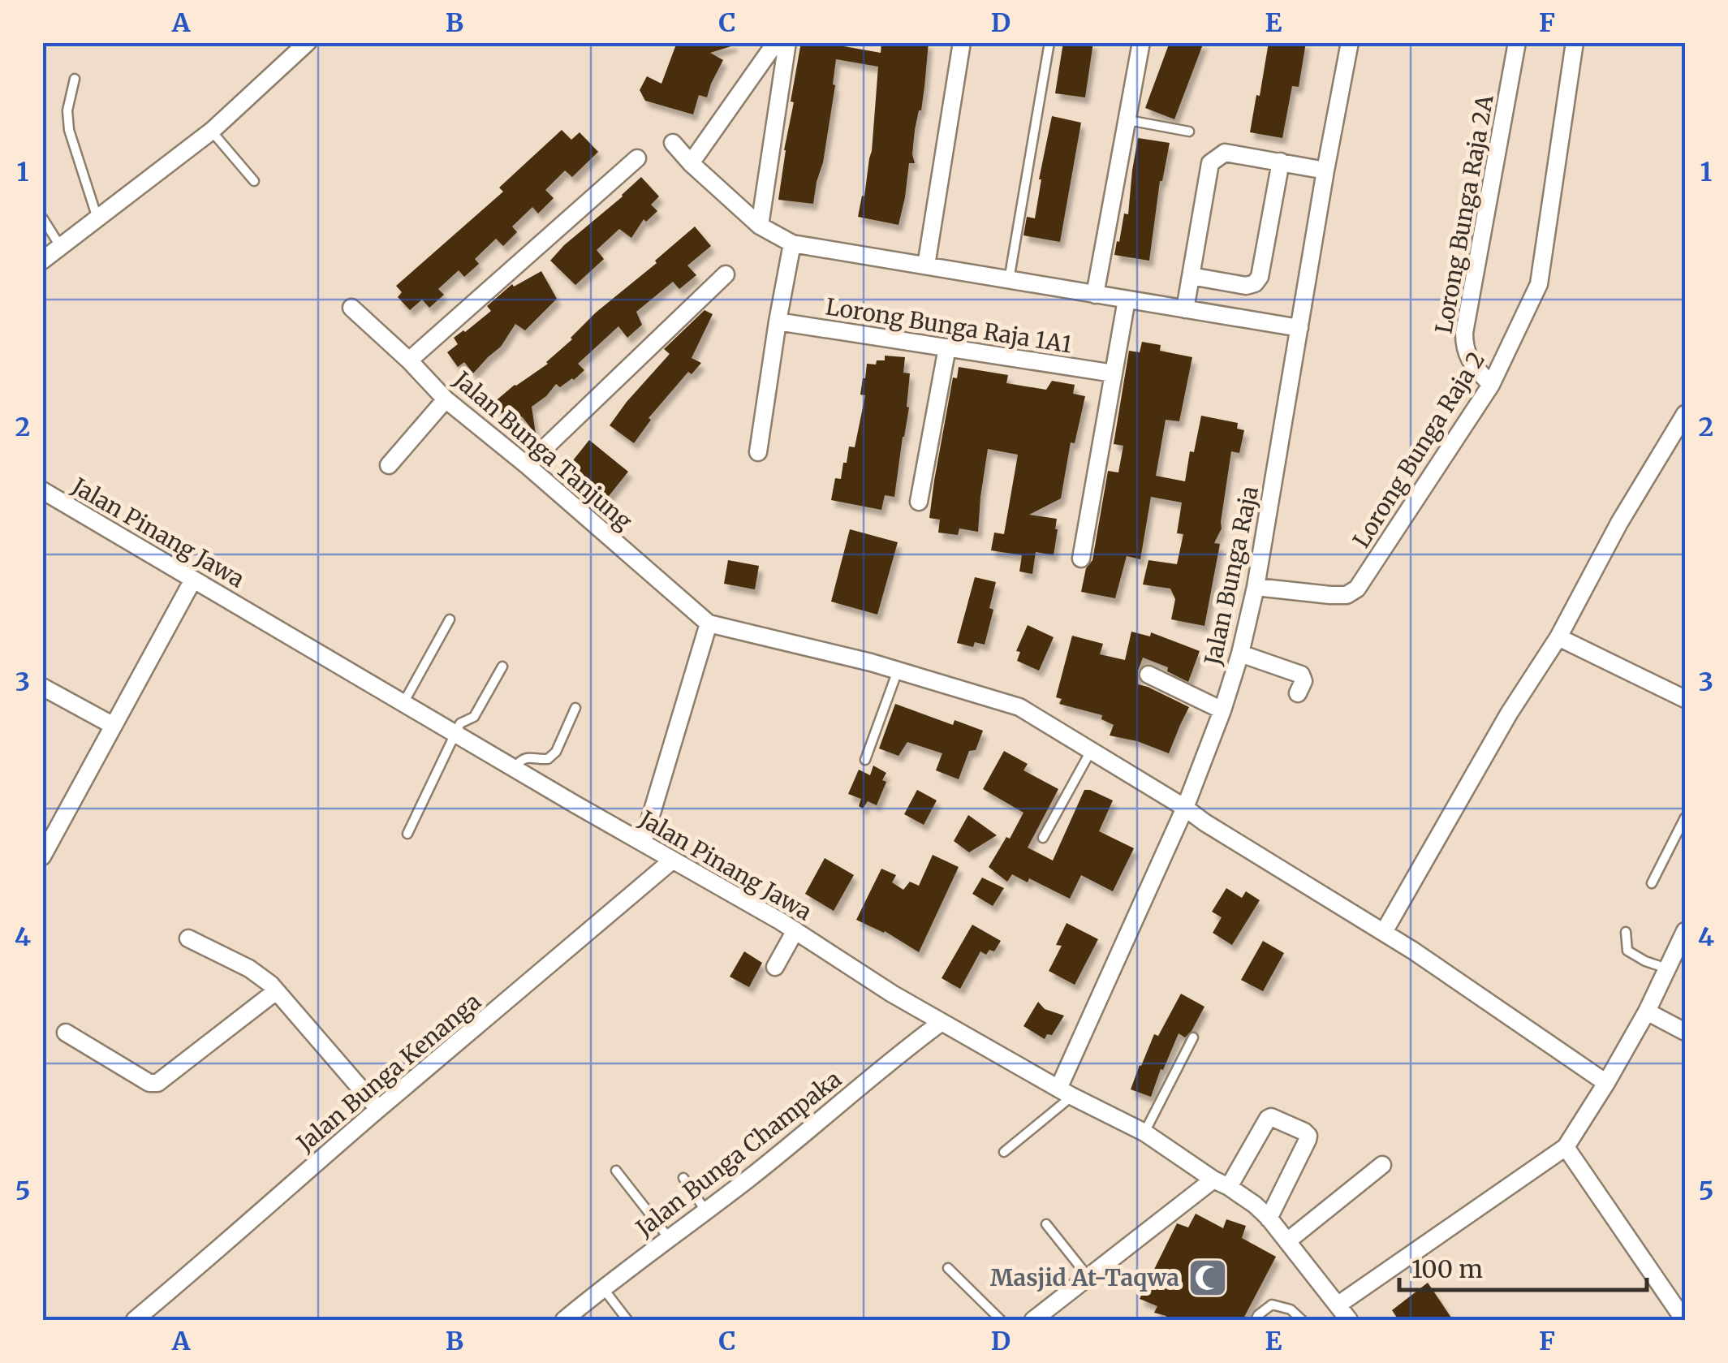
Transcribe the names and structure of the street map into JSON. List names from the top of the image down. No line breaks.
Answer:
{"streets":{"street":["Lorong Bunga Raja 2A","Lorong Bunga Raja 1A1","Lorong Bunga Raja 2","Jalan Bunga Tanjung","Jalan Pinang Jawa","Jalan Bunga Raja","Jalan Bunga Kenanga","Jalan Bunga Champaka"]},"crossings":[["Lorong Bunga Raja 2A","Lorong Bunga Raja 2"],["Lorong Bunga Raja 2","Jalan Bunga Raja"],["Jalan Pinang Jawa","Jalan Bunga Raja"],["Jalan Pinang Jawa","Jalan Bunga Kenanga"],["Jalan Pinang Jawa","Jalan Bunga Champaka"]],"places":{"mosque":["Masjid At-Taqwa"]},"scale_bar":"100 m","grid":{"columns":["A","B","C","D","E","F"],"rows":["1","2","3","4","5"]}}
